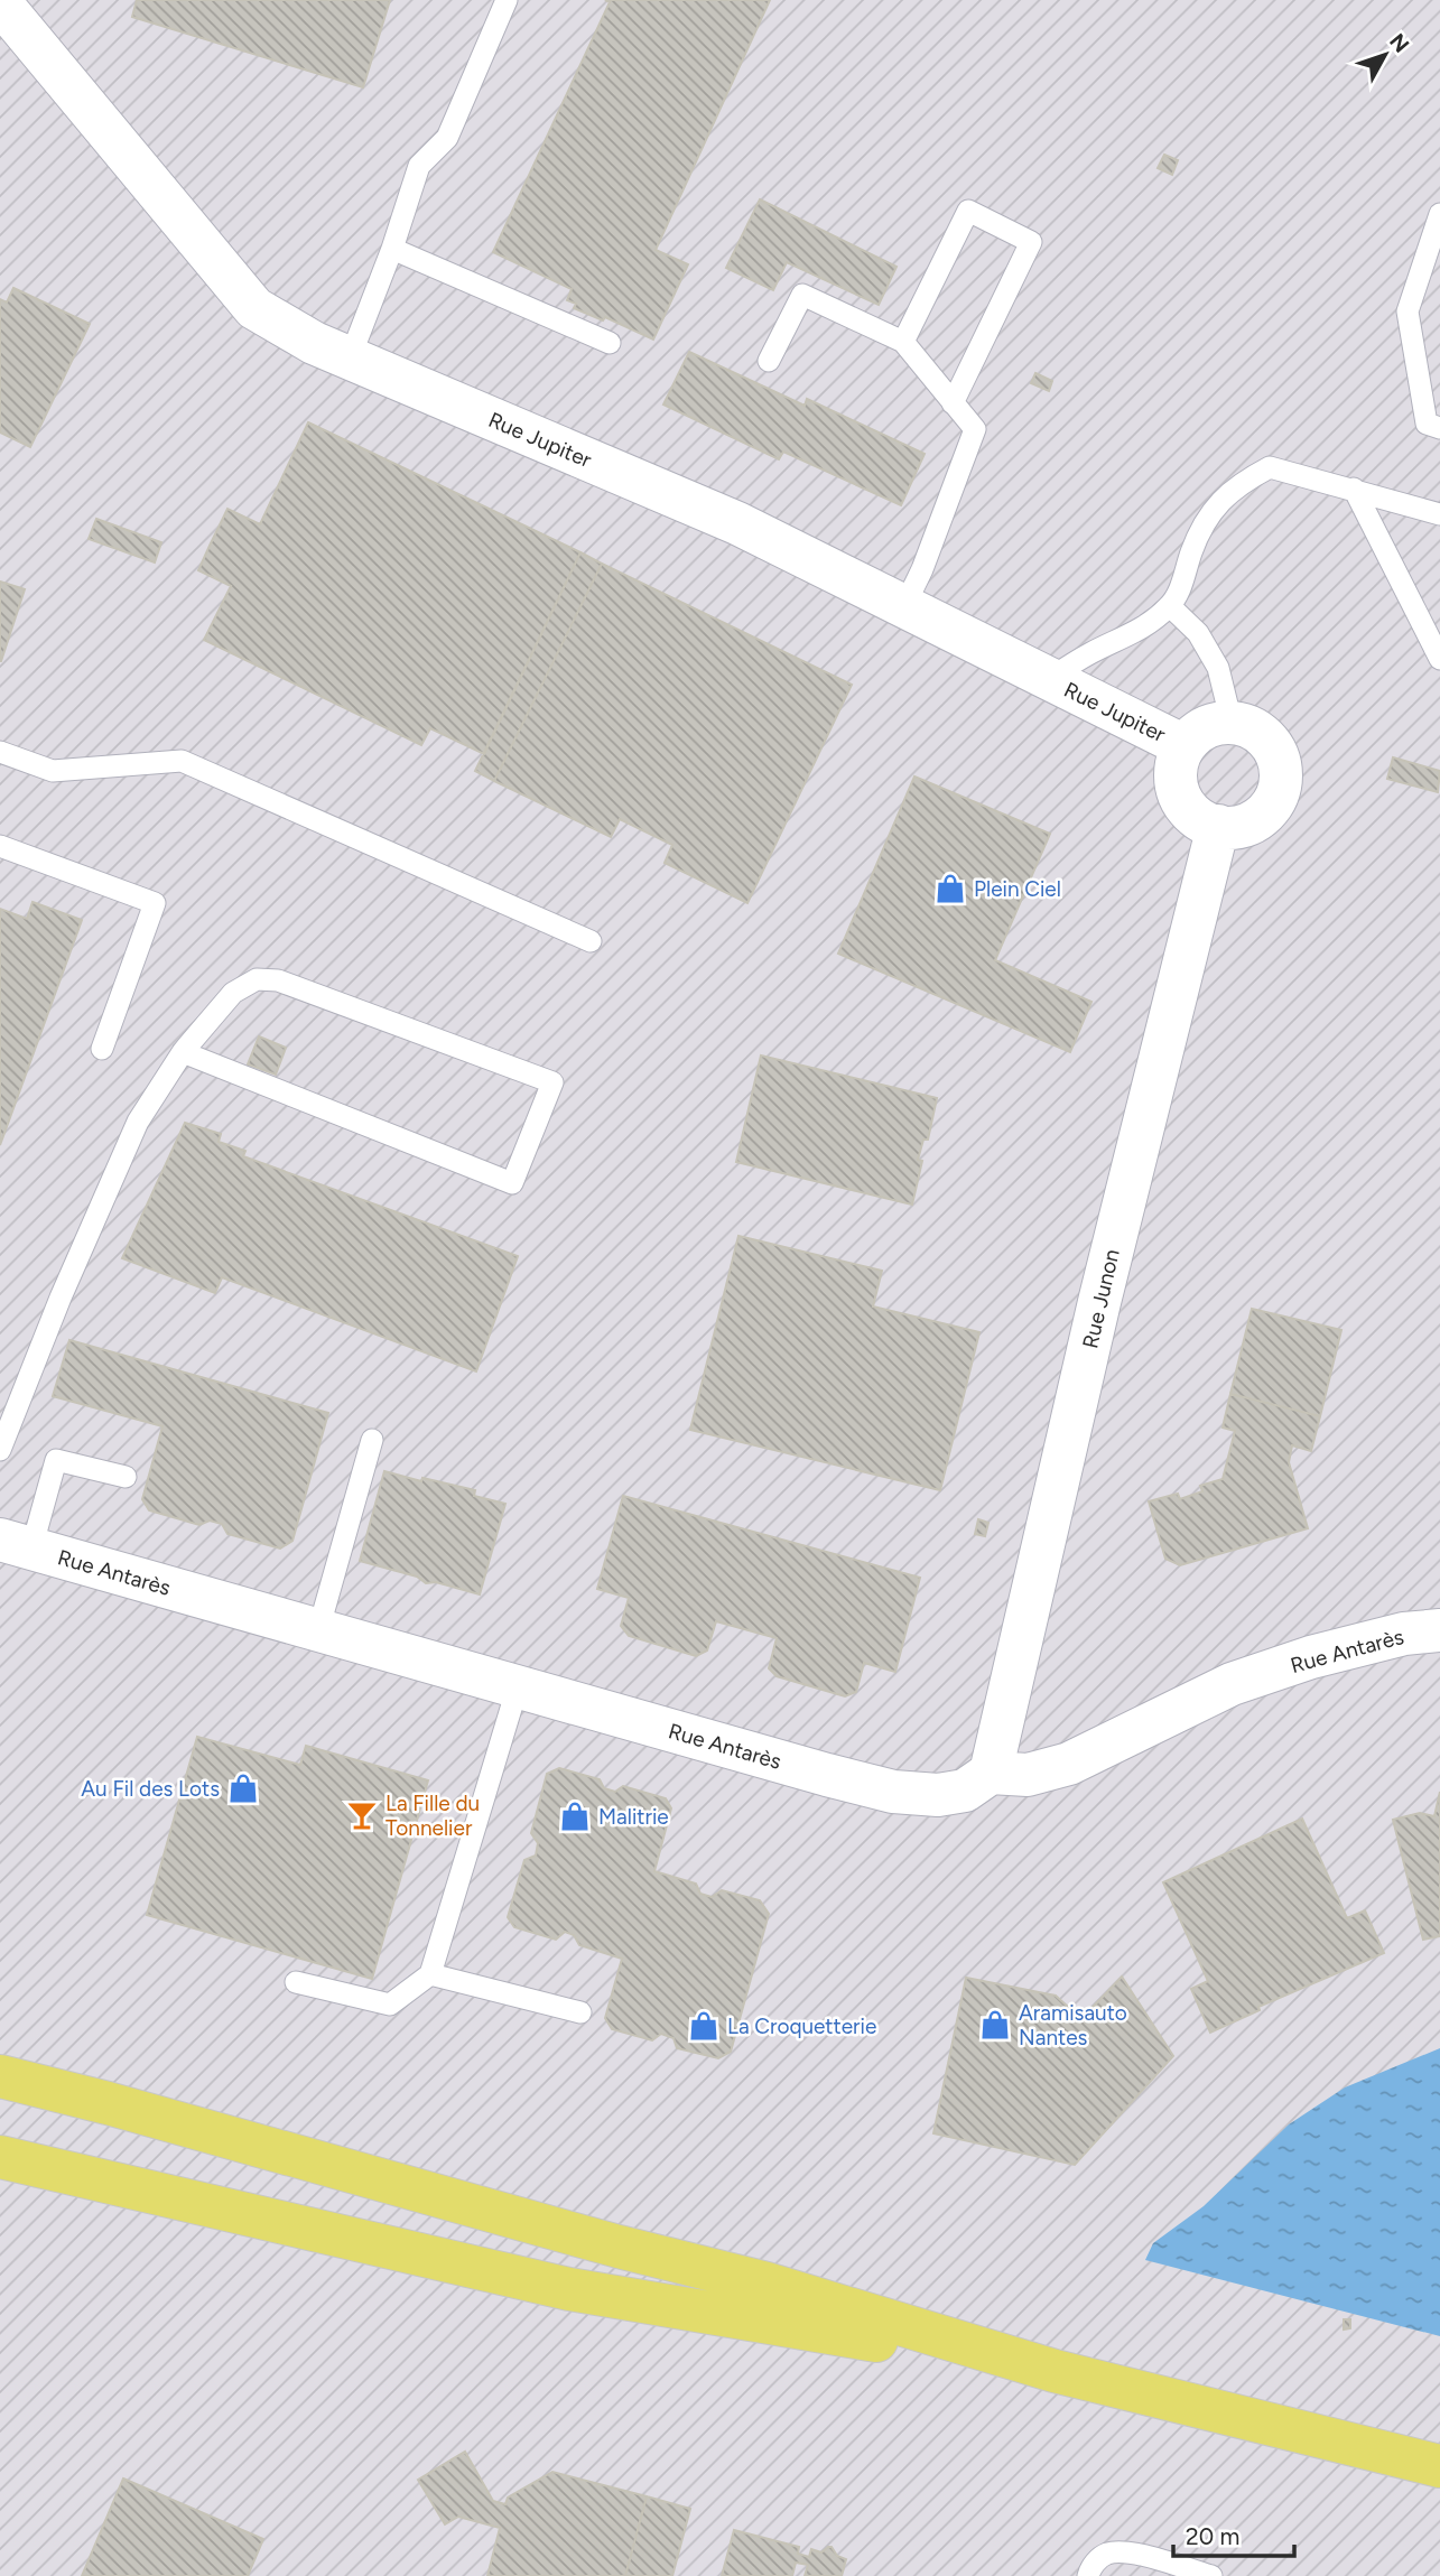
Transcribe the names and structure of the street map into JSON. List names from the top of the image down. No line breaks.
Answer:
{"streets":{"street":["Rue Jupiter","Rue Junon","Rue Antarès"]},"crossings":[["Rue Jupiter","Rue Junon"],["Rue Junon","Rue Antarès"]],"places":{"shop":["Plein Ciel","Au Fil des Lots","Malitrie","Aramisauto Nantes","La Croquetterie"],"bar":["La Fille du Tonnelier"]},"scale_bar":"20 m","north":"top right"}
